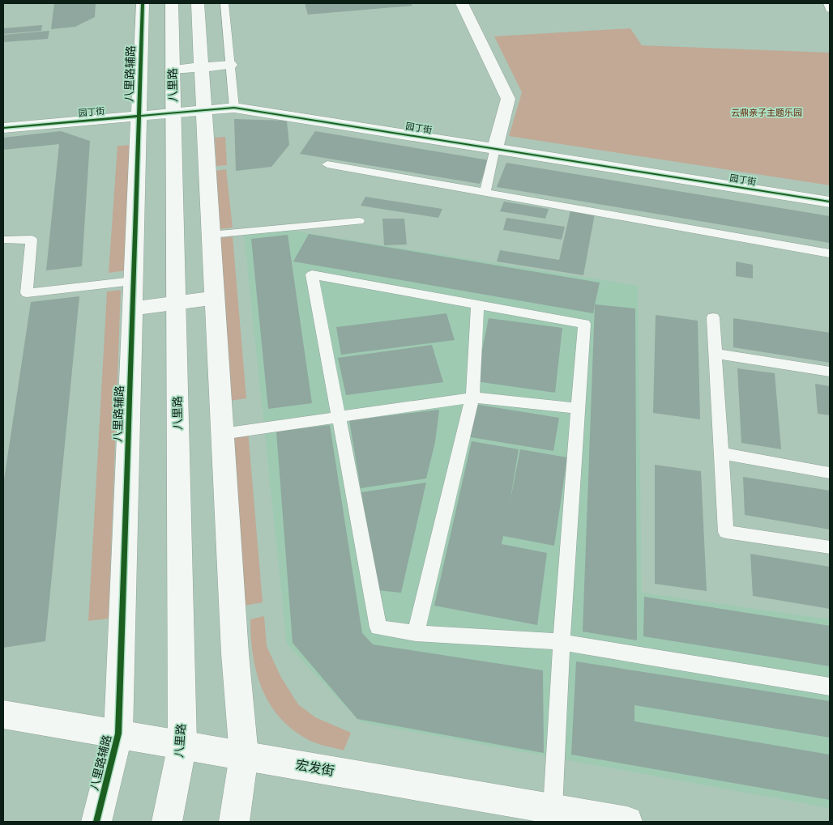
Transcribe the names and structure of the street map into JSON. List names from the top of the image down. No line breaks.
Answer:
{"streets":{"street":["八里路辅路","八里路","园丁街","宏发街"]},"crossings":[["八里路辅路","园丁街"],["八里路辅路","宏发街"],["八里路","园丁街"],["八里路","宏发街"]],"parks":["云鼎亲子主题乐园"]}
